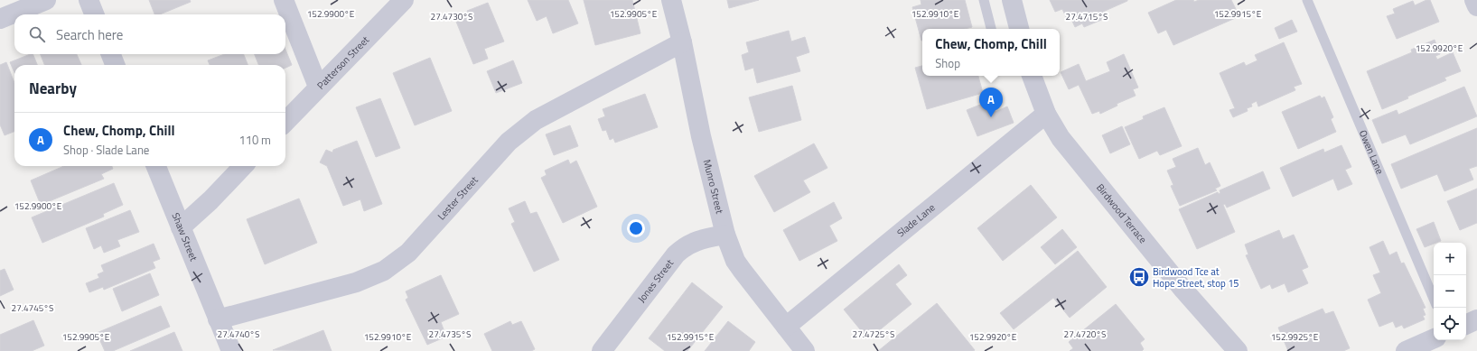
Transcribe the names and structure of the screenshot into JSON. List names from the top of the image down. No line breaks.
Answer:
{"streets":{"street":["Patterson Street","Munro Street","Lester Street","Birdwood Terrace","Slade Lane","Shaw Street","Jones Street"],"lane":["Owen Lane"]},"crossings":[["Munro Street","Lester Street"],["Munro Street","Slade Lane"],["Munro Street","Jones Street"],["Lester Street","Shaw Street"],["Birdwood Terrace","Slade Lane"]],"places":{"bus stop":["Birdwood Tce at Hope Street, stop 15"]},"page":{"search":"Search here","popup":["Chew, Chomp, Chill","Shop"],"heading":"Nearby","pins":"A","list":[{"mark":"A","name":"Chew, Chomp, Chill","note":"Shop · Slade Lane","value":"110 m"}],"map_buttons":["+","−"]},"coordinates":["152.9900°E","152.9910°E","152.9915°E","152.9905°E","27.4730°S","27.4715°S","152.9920°E","27.4745°S","27.4740°S","27.4735°S","27.4725°S","27.4720°S","152.9925°E"]}
